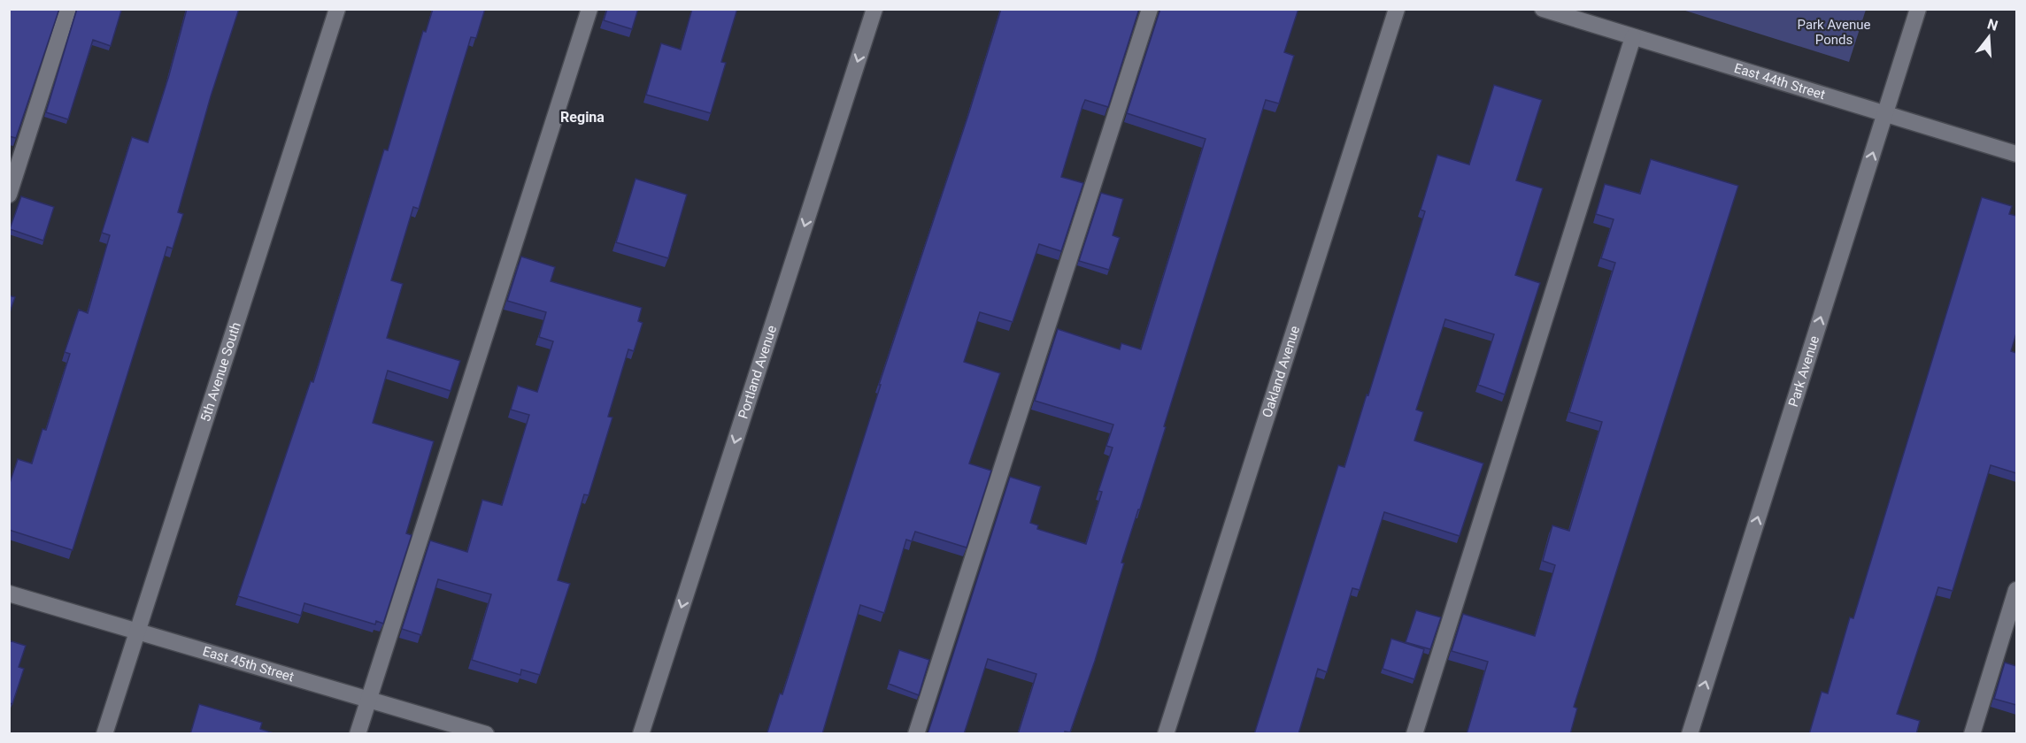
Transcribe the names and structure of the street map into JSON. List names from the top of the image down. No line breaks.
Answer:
{"streets":{"street":["East 44th Street","5th Avenue South","Portland Avenue","Oakland Avenue","Park Avenue","East 45th Street"]},"crossings":[["East 44th Street","Park Avenue"],["5th Avenue South","East 45th Street"]],"one_way":["Portland Avenue","Park Avenue"],"districts":["Regina"],"parks":["Park Avenue Ponds"],"north":"top"}
